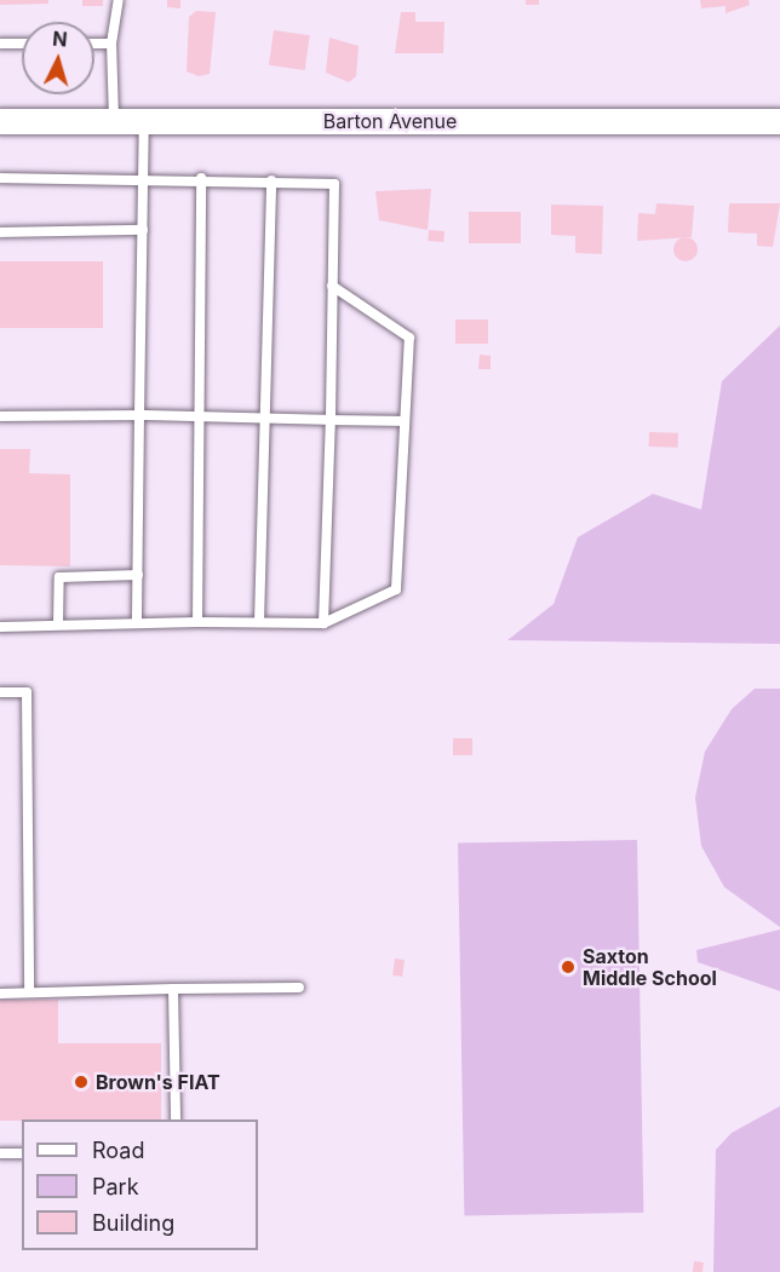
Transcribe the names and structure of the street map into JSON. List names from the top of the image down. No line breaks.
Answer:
{"streets":{"street":["Barton Avenue"]},"places":["Saxton Middle School","Brown's FIAT"],"legend":["Road","Park","Building"],"north":"top"}
